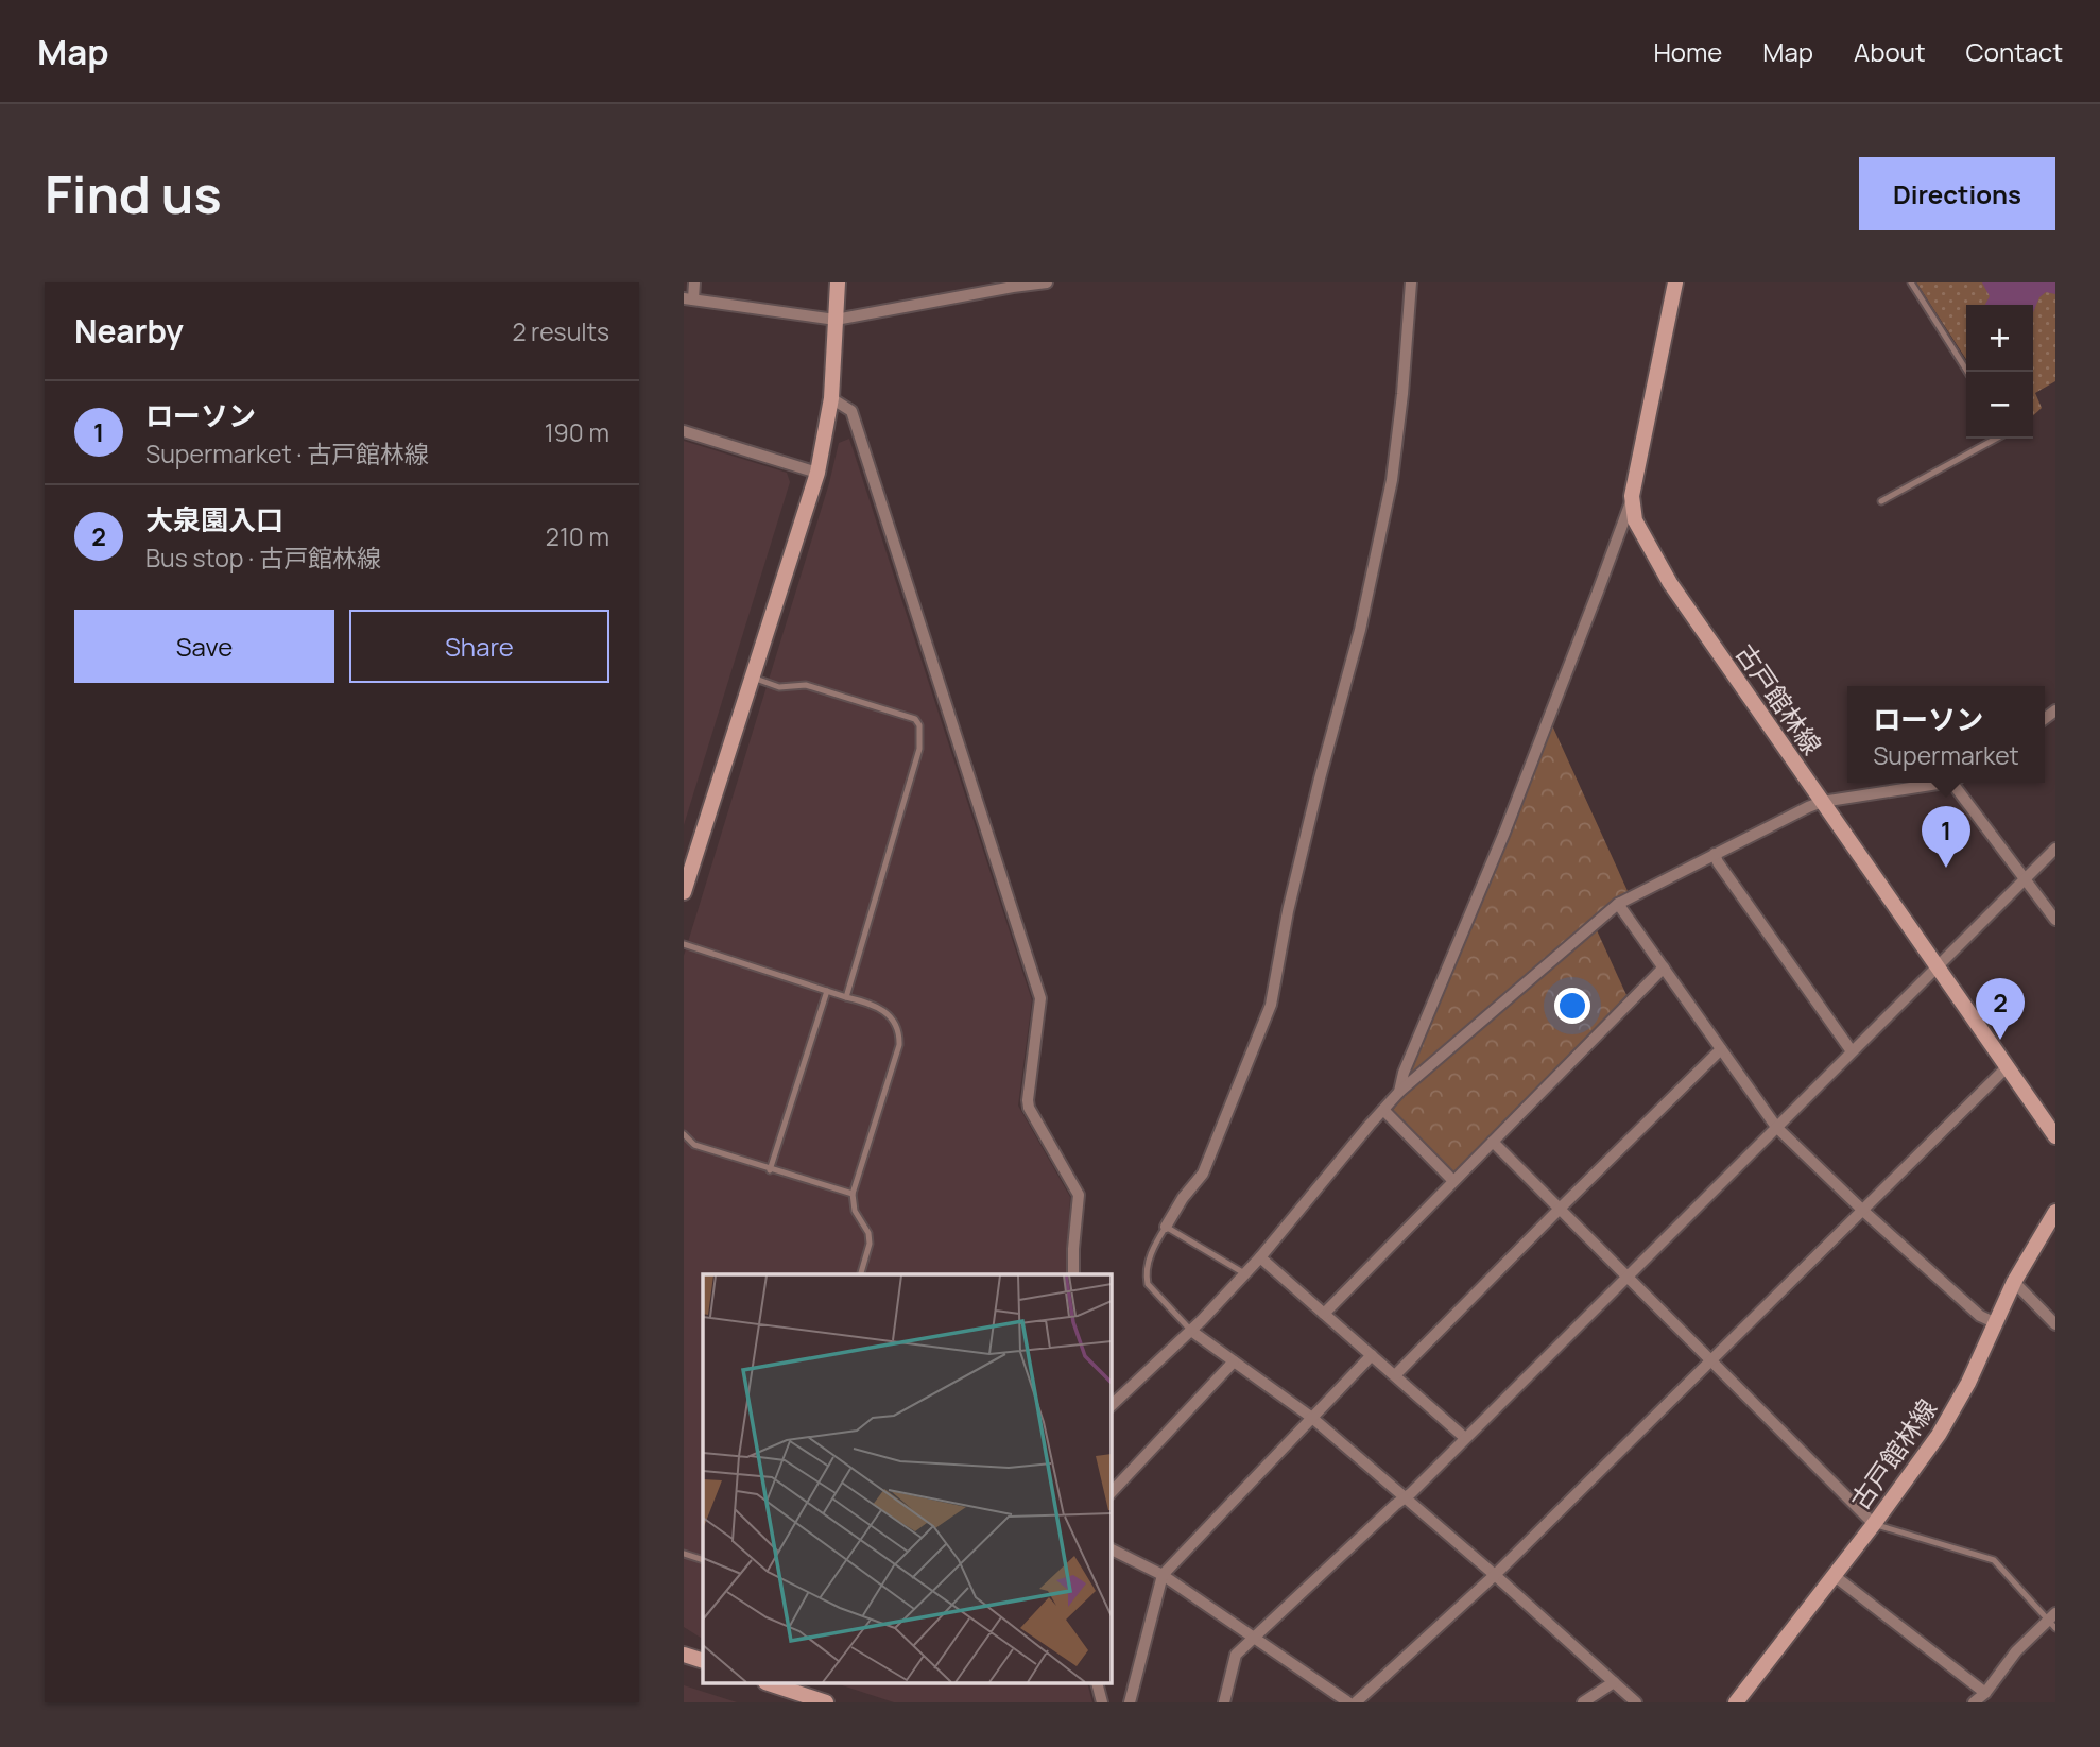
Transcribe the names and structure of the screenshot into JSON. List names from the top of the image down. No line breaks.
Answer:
{"streets":{"main road":["古戸館林線"]},"page":{"header":"Map","nav":["Home","Map","About","Contact"],"buttons":["Directions",["Save","Share"]],"title":"Find us","heading":["Nearby","2 results"],"map_buttons":["+","−"],"list":[{"mark":"1","name":"ローソン","note":"Supermarket · 古戸館林線","value":"190 m"},{"mark":"2","name":"大泉園入口","note":"Bus stop · 古戸館林線","value":"210 m"}],"popup":["ローソン","Supermarket"],"pins":["1","2"]}}
